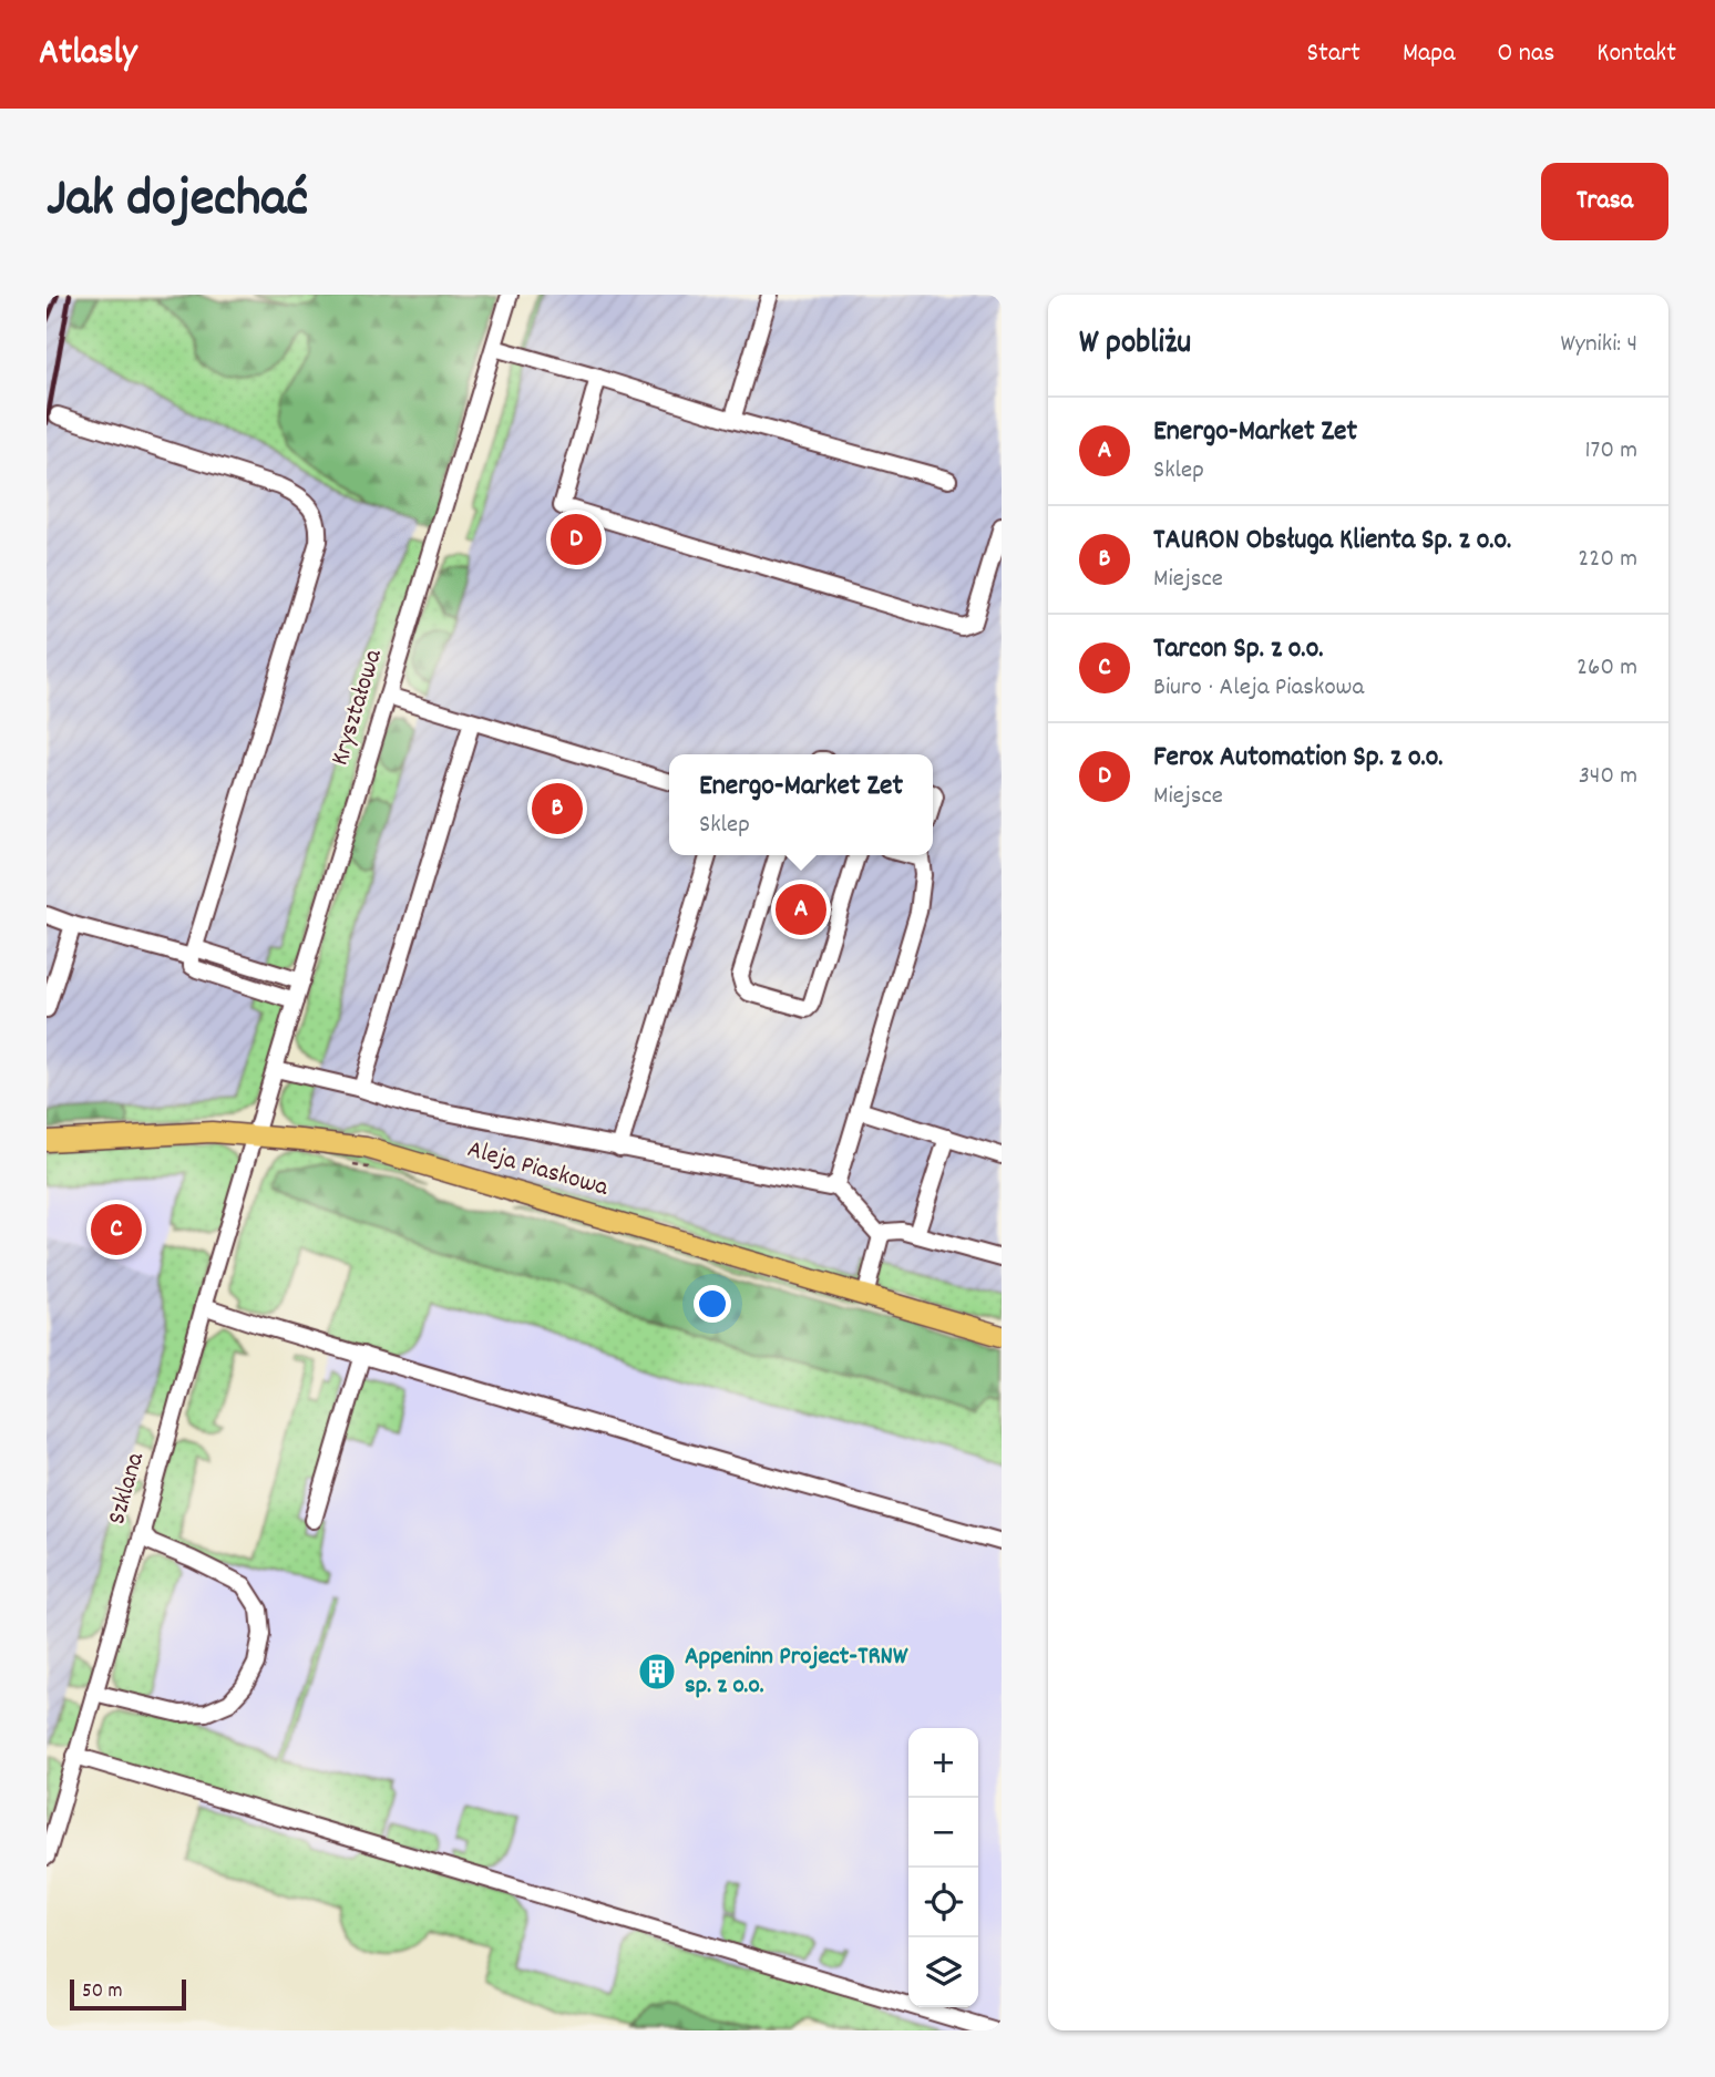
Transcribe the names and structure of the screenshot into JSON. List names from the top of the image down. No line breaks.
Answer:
{"streets":{"main road":["Aleja Piaskowa"],"street":["Kryształowa","Szklana"]},"crossings":[["Kryształowa","Aleja Piaskowa"],["Kryształowa","Szklana"],["Aleja Piaskowa","Szklana"]],"places":{"building":["Appeninn Project-TRNW sp. z o.o."]},"scale_bar":"50 m","page":{"header":"Atlasly","nav":["Start","Mapa","O nas","Kontakt"],"title":"Jak dojechać","buttons":"Trasa","heading":["W pobliżu","Wyniki: 4"],"list":[{"mark":"A","name":"Energo-Market Zet","note":"Sklep","value":"170 m"},{"mark":"B","name":"TAURON Obsługa Klienta Sp. z o.o.","note":"Miejsce","value":"220 m"},{"mark":"C","name":"Tarcon Sp. z o.o.","note":"Biuro · Aleja Piaskowa","value":"260 m"},{"mark":"D","name":"Ferox Automation Sp. z o.o.","note":"Miejsce","value":"340 m"}],"pins":["D","B","A","C"],"popup":["Energo-Market Zet","Sklep"],"map_buttons":["+","−"],"scale":"50 m"}}
